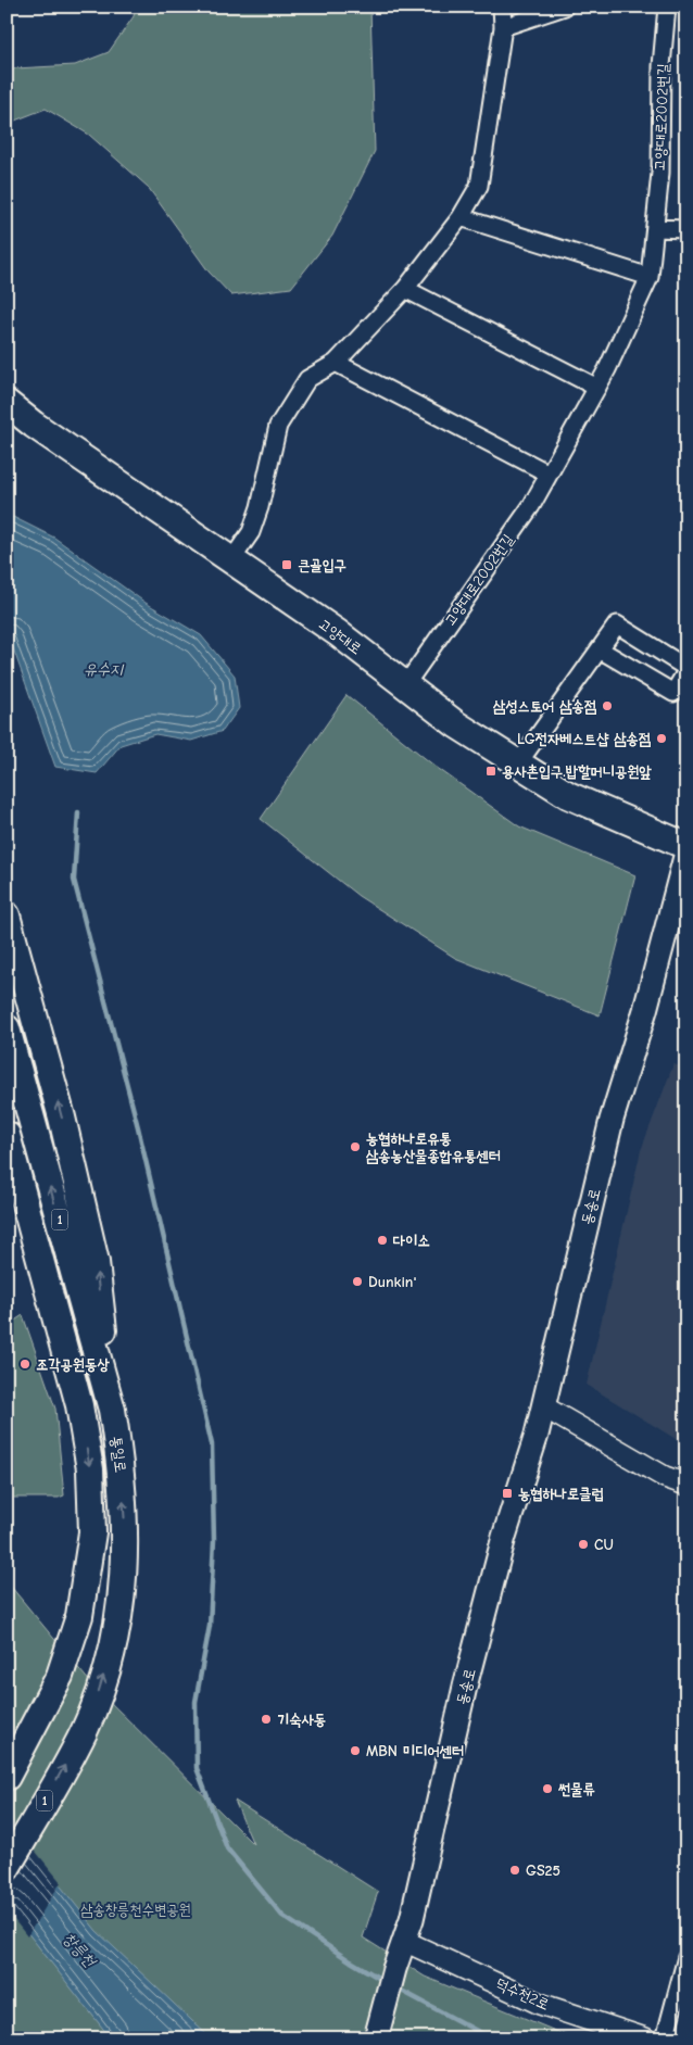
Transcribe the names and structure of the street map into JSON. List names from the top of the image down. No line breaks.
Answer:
{"streets":{"main road":["고양대로","동송로","1","통일로"],"street":["고양대로2002번길","덕수천2로"]},"crossings":[["고양대로2002번길","고양대로"],["동송로","덕수천2로"]],"water":["유수지","창릉천"],"parks":["삼송창릉천수변공원"],"places":{"transit":["큰골입구","용사촌입구.밥할머니공원앞","농협하나로클럽"],"other":["삼성스토어 삼송점","LG전자베스트샵 삼송점","농협하나로유통 삼송농산물종합유통센터","다이소","Dunkin'","조각공원동상","CU","기숙사동","MBN 미디어센터","썬물류","GS25"]}}
